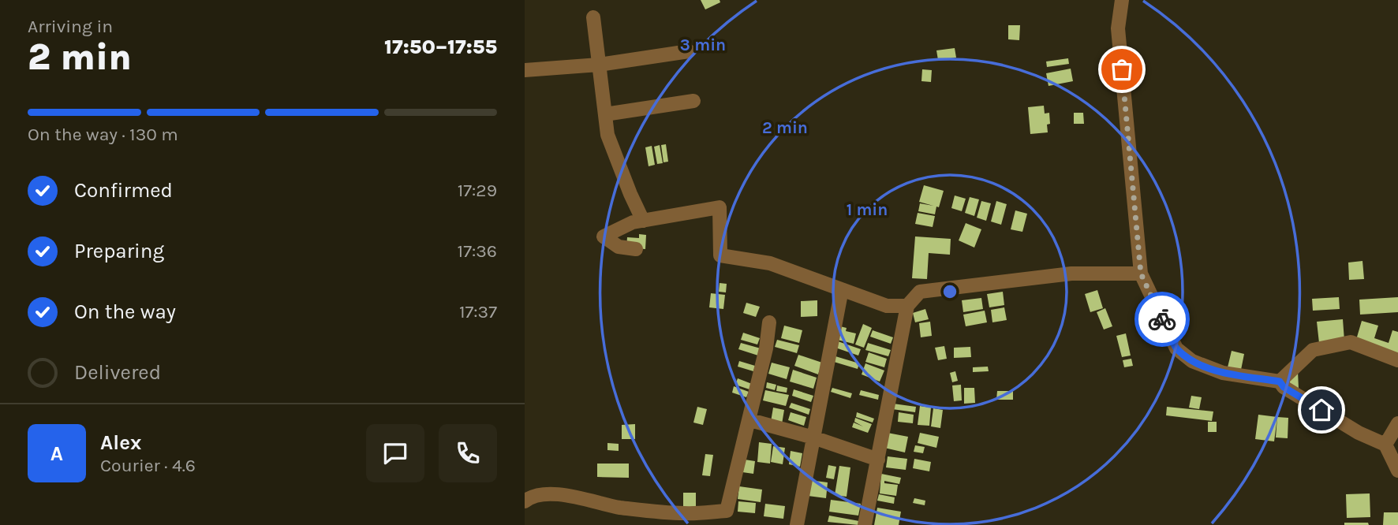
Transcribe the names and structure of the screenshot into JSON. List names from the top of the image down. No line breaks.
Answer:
{"page":{"heading":["2 min","Arriving in","17:50–17:55"],"panel":["Alex","Courier · 4.6"],"bar":"On the way · 130 m","list":[["Confirmed","17:29"],["Preparing","17:36"],["On the way","17:37"],"Delivered"],"round":"A"},"rings":["3 min","2 min","1 min"]}
